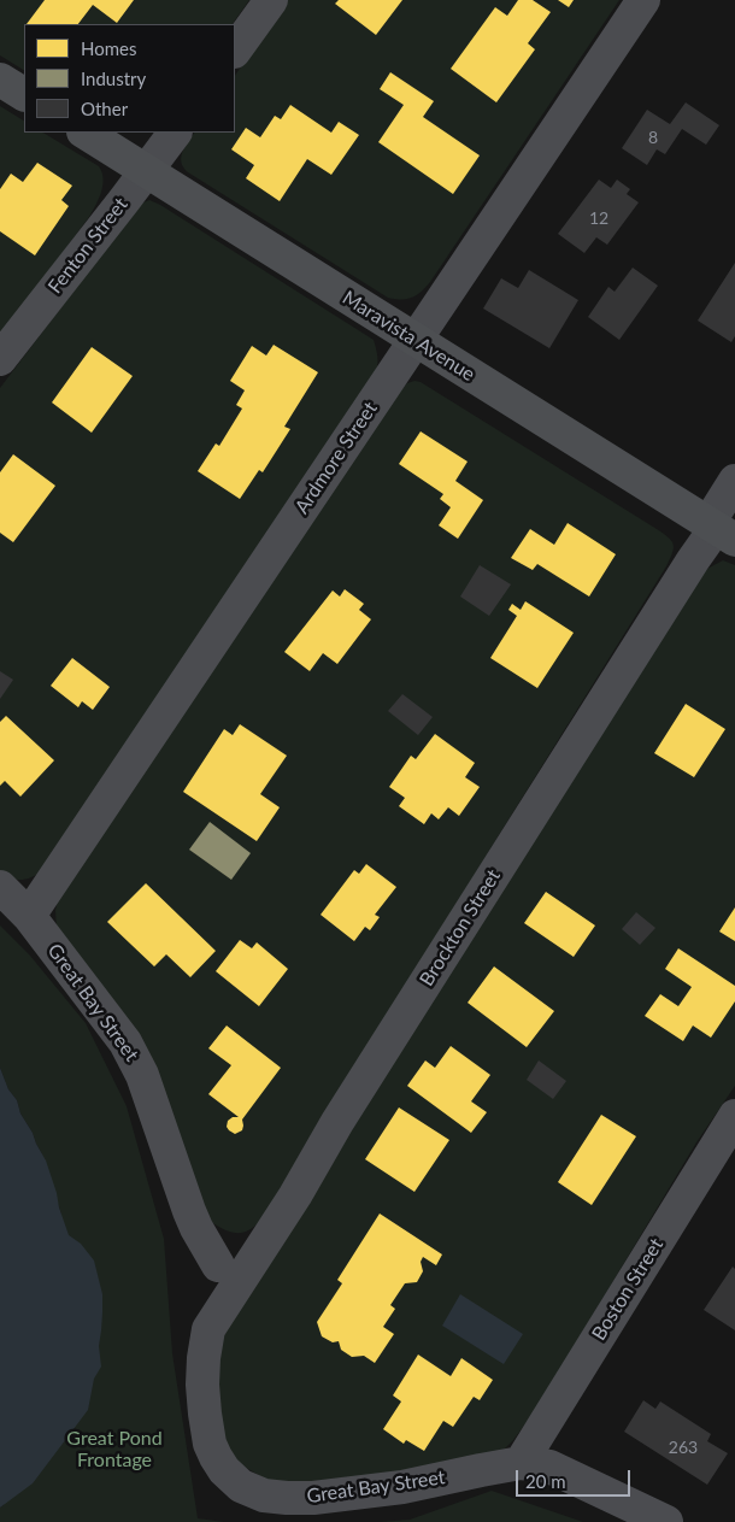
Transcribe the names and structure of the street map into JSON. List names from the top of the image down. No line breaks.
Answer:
{"streets":{"main road":["Maravista Avenue"],"street":["Fenton Street","Ardmore Street","Brockton Street","Great Bay Street","Boston Street"]},"crossings":[["Fenton Street","Maravista Avenue"],["Maravista Avenue","Ardmore Street"],["Maravista Avenue","Brockton Street"],["Ardmore Street","Great Bay Street"],["Brockton Street","Great Bay Street"],["Great Bay Street","Boston Street"]],"parks":["Great Pond Frontage"],"house_numbers":["8","12","263"],"legend":["Homes","Industry","Other"],"scale_bar":"20 m"}
